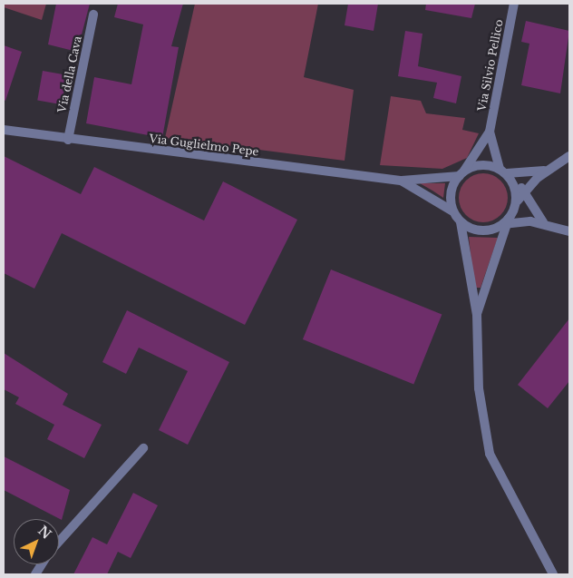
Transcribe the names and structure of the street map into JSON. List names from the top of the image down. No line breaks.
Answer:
{"streets":{"street":["Via Silvio Pellico","Via della Cava","Via Guglielmo Pepe"]},"crossings":[["Via Silvio Pellico","Via Guglielmo Pepe"],["Via della Cava","Via Guglielmo Pepe"]],"north":"top right"}
